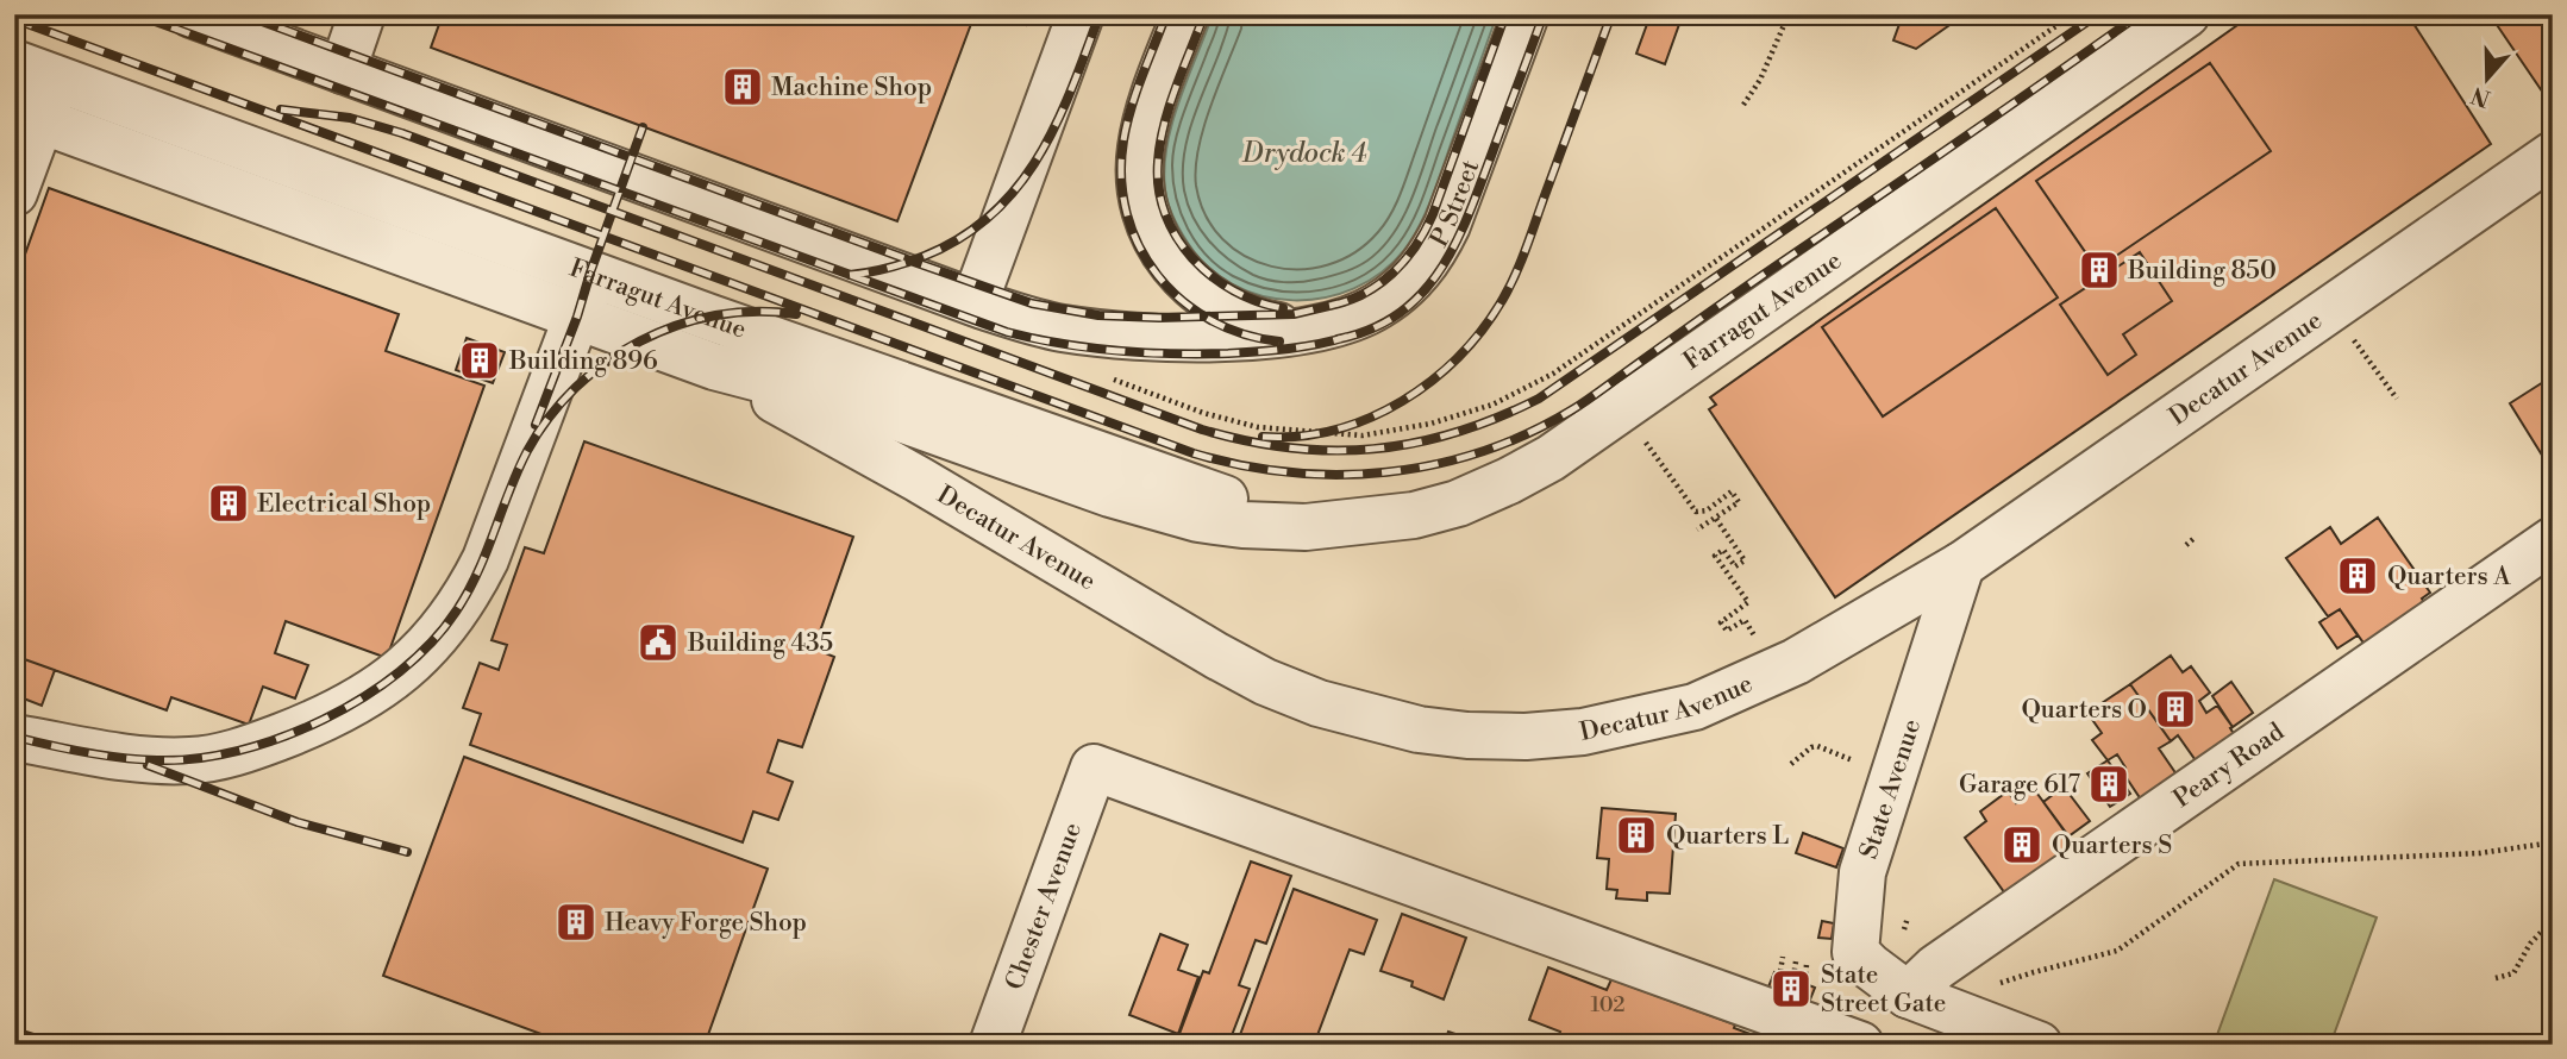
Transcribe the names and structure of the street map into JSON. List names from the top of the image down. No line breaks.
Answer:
{"streets":{"street":["P Street","Farragut Avenue","Decatur Avenue","Peary Road","State Avenue","Chester Avenue"]},"crossings":[["Farragut Avenue","Decatur Avenue"],["Decatur Avenue","State Avenue"],["Peary Road","State Avenue"]],"water":["Drydock 4"],"places":{"building":["Machine Shop","Building 850","Building 896","Electrical Shop","Quarters A","Quarters O","Garage 617","Quarters L","Quarters S","Heavy Forge Shop","State Street Gate"],"public building":["Building 435"]},"house_numbers":["102"],"north":"bottom"}
